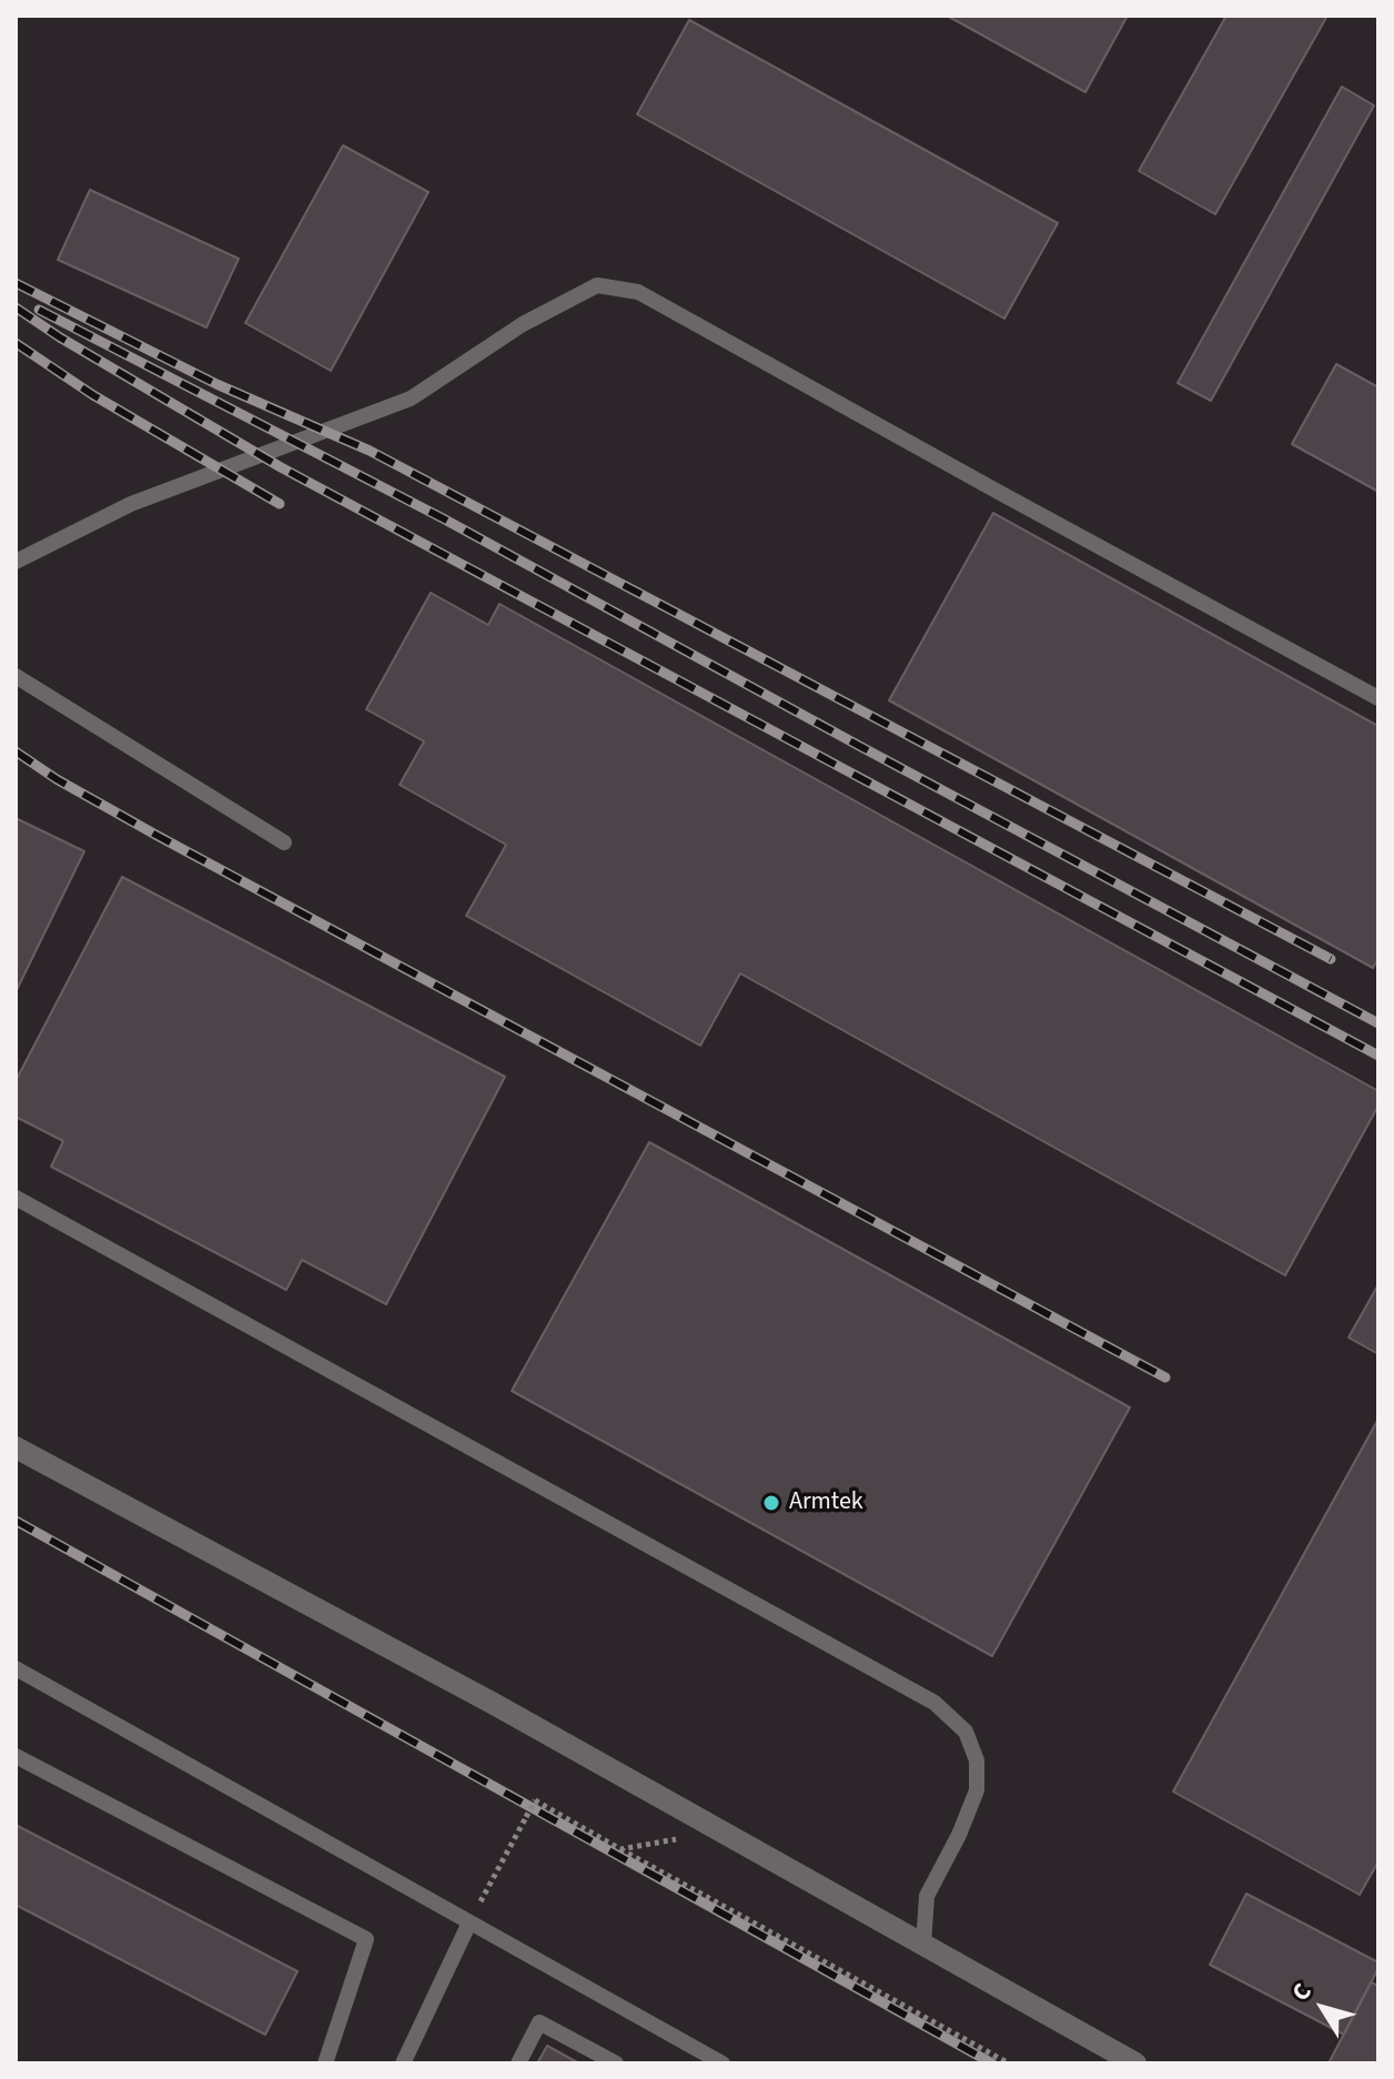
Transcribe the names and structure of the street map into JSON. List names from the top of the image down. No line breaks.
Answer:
{"places":["Armtek"],"north":"top left"}
